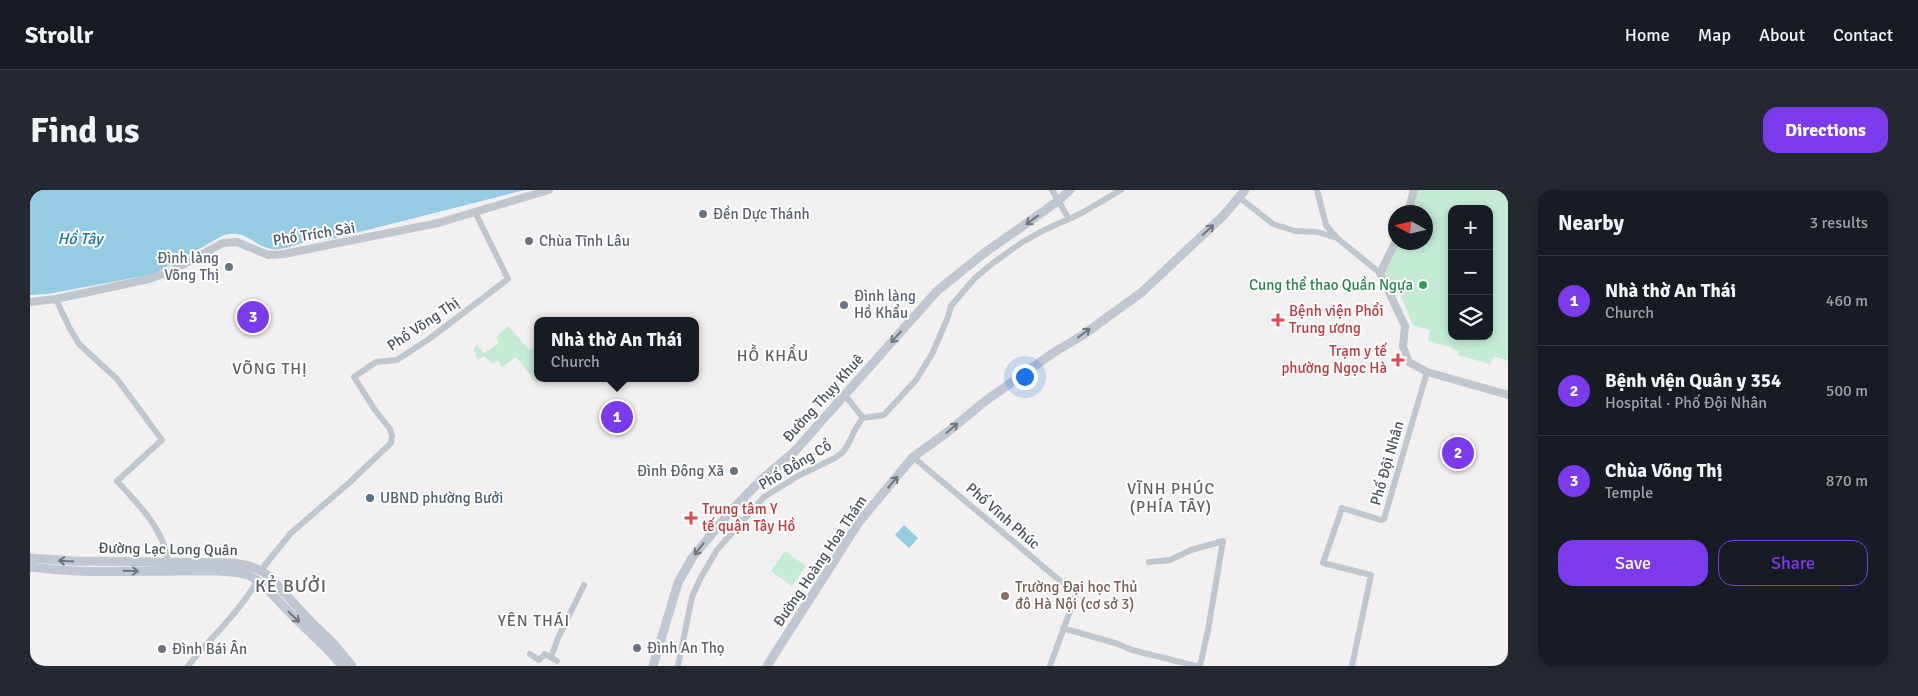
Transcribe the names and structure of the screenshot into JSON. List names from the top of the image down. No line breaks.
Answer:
{"streets":{"main road":["Đường Thụy Khuê","Đường Lạc Long Quân","Đường Hoàng Hoa Thám"],"street":["Phố Trích Sài","Phố Võng Thị","Phố Đội Nhân","Phố Đồng Cổ","Phố Vĩnh Phúc"]},"crossings":[["Phố Trích Sài","Phố Võng Thị"],["Phố Võng Thị","Đường Lạc Long Quân"],["Phố Vĩnh Phúc","Đường Hoàng Hoa Thám"]],"one_way":["Đường Thụy Khuê","Đường Hoàng Hoa Thám"],"districts":["HỒ KHẨU","VÕNG THỊ","VĨNH PHÚC (PHÍA TÂY)","KẺ BƯỞI","YÊN THÁI"],"water":["Hồ Tây"],"places":{"other":["Đền Dực Thánh","Chùa Tĩnh Lâu","Đình làng Võng Thị","Cung thể thao Quần Ngựa","Đình làng Hồ Khẩu","Đình Đông Xã","UBND phường Bưởi","Trường Đại học Thủ đô Hà Nội (cơ sở 3)","Đình An Thọ","Đình Bái Ân"],"health":["Bệnh viện Phổi Trung ương","Trạm y tế phường Ngọc Hà","Trung tâm Y tế quận Tây Hồ"]},"north":"left","page":{"header":"Strollr","nav":["Home","Map","About","Contact"],"buttons":["Directions",["Save","Share"]],"title":"Find us","heading":["Nearby","3 results"],"map_buttons":["+","−"],"list":[{"mark":"1","name":"Nhà thờ An Thái","note":"Church","value":"460 m"},{"mark":"2","name":"Bệnh viện Quân y 354","note":"Hospital · Phố Đội Nhân","value":"500 m"},{"mark":"3","name":"Chùa Võng Thị","note":"Temple","value":"870 m"}],"pins":["3","1","2"],"popup":["Nhà thờ An Thái","Church"]}}
